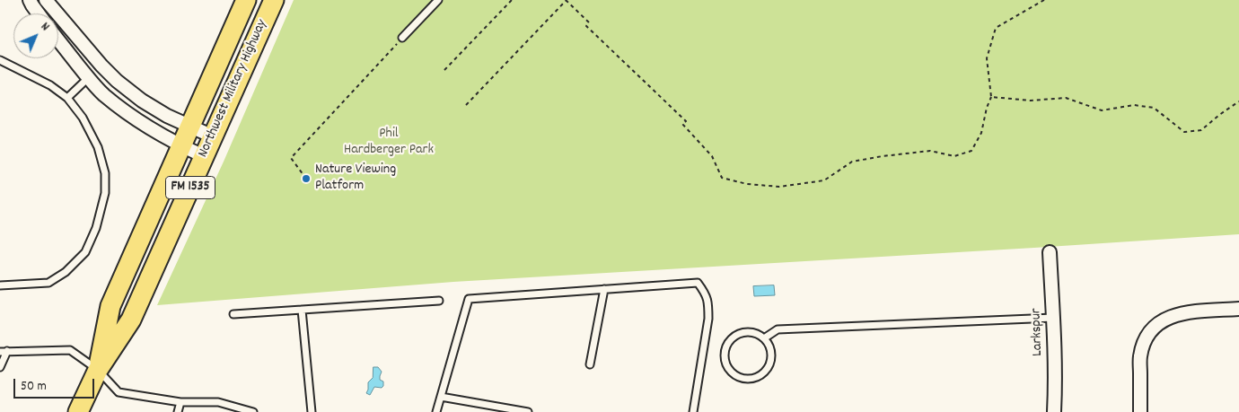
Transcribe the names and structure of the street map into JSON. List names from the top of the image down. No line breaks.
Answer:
{"streets":{"main road":["Northwest Military Highway","FM 1535"],"street":["Larkspur"]},"parks":["Phil Hardberger Park"],"places":["Nature Viewing Platform"],"scale_bar":"50 m","north":"top right"}
